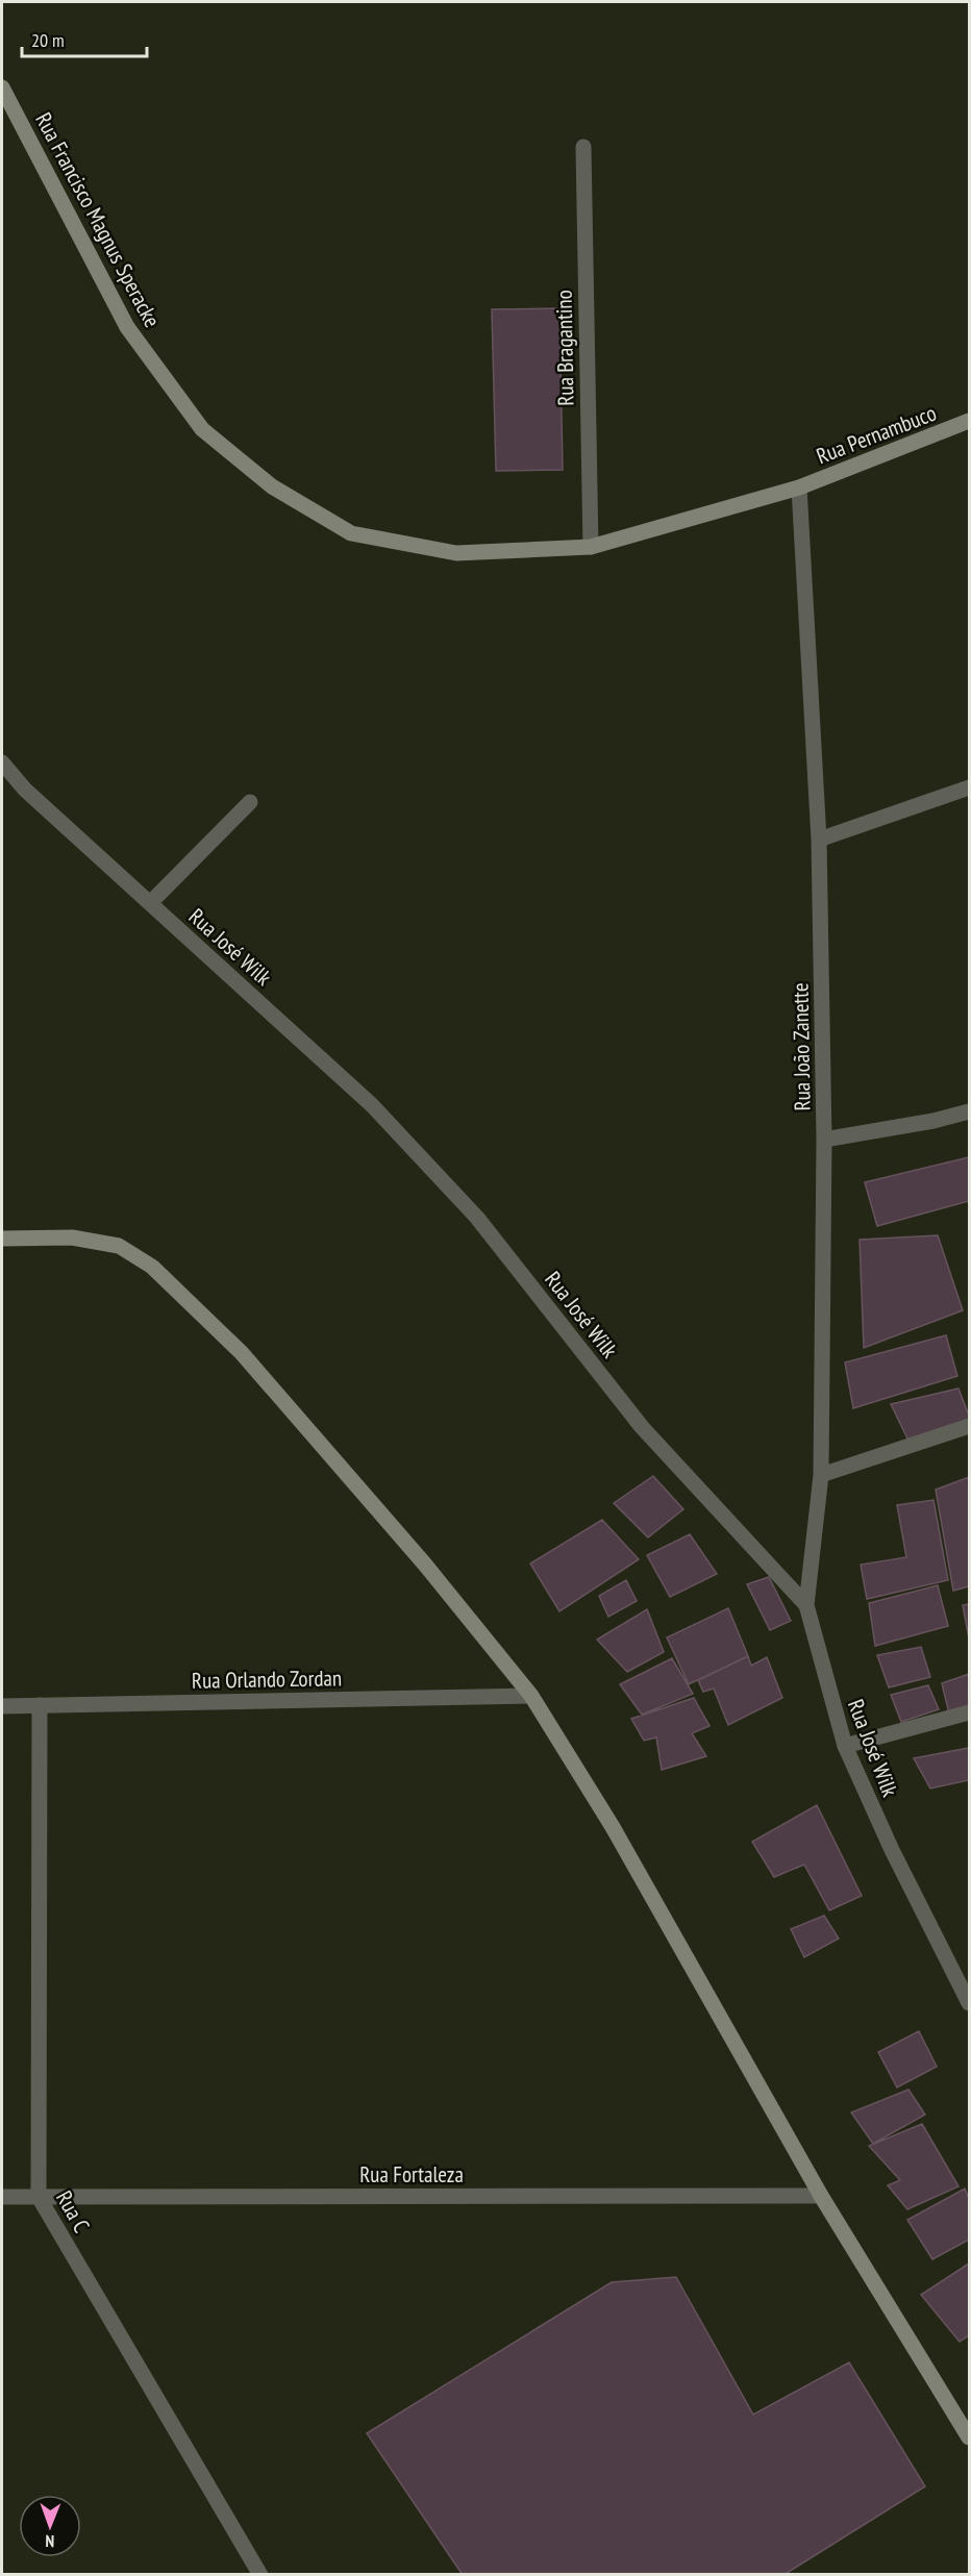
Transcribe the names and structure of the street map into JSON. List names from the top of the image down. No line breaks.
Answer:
{"streets":{"street":["Rua Francisco Magnus Speracke","Rua Bragantino","Rua Pernambuco","Rua José Wilk","Rua João Zanette","Rua Orlando Zordan","Rua Fortaleza","Rua C"]},"crossings":[["Rua Francisco Magnus Speracke","Rua Bragantino"],["Rua Francisco Magnus Speracke","Rua Pernambuco"],["Rua Francisco Magnus Speracke","Rua João Zanette"],["Rua Pernambuco","Rua João Zanette"],["Rua José Wilk","Rua João Zanette"],["Rua Orlando Zordan","Rua C"],["Rua Fortaleza","Rua C"]],"scale_bar":"20 m","north":"bottom"}
